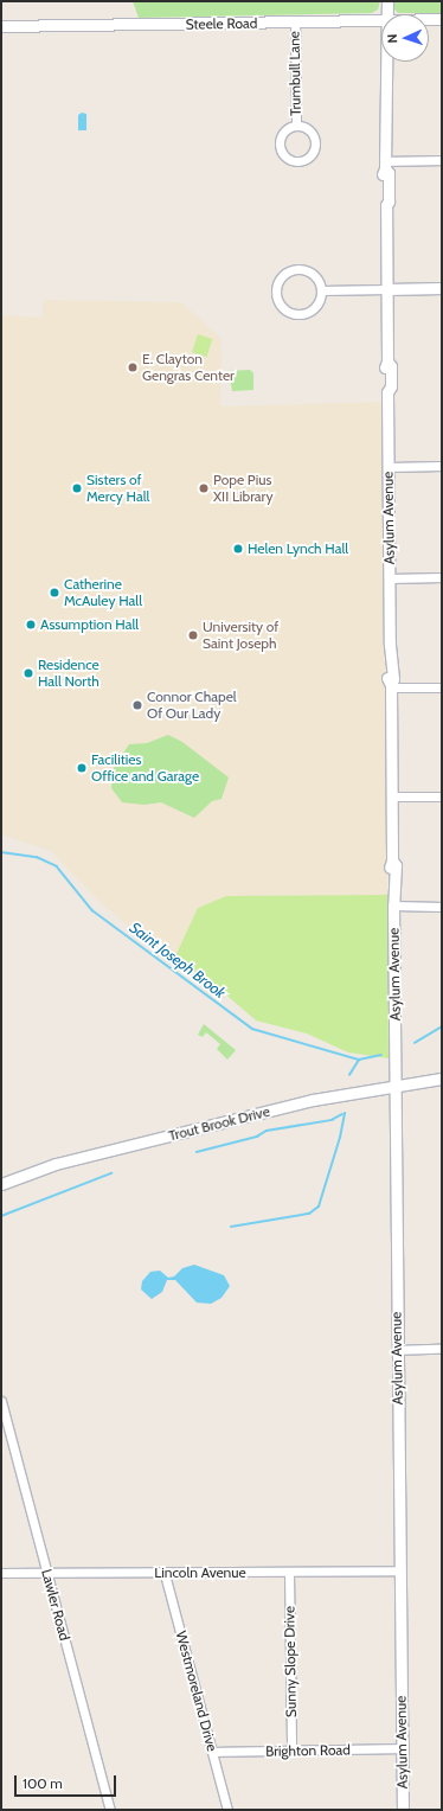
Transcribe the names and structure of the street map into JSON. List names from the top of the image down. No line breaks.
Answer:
{"streets":{"main road":["Steele Road","Asylum Avenue","Trout Brook Drive"],"street":["Trumbull Lane","Lincoln Avenue","Lawler Road","Sunny Slope Drive","Westmoreland Drive","Brighton Road"]},"crossings":[["Steele Road","Trumbull Lane"],["Asylum Avenue","Trout Brook Drive"],["Asylum Avenue","Lincoln Avenue"],["Asylum Avenue","Brighton Road"],["Lincoln Avenue","Lawler Road"],["Lincoln Avenue","Sunny Slope Drive"],["Lincoln Avenue","Westmoreland Drive"],["Sunny Slope Drive","Brighton Road"],["Westmoreland Drive","Brighton Road"]],"water":["Saint Joseph Brook"],"places":["E. Clayton Gengras Center","Sisters of Mercy Hall","Pope Pius XII Library","Helen Lynch Hall","Catherine McAuley Hall","Assumption Hall","University of Saint Joseph","Residence Hall North","Connor Chapel Of Our Lady","Facilities Office and Garage"],"scale_bar":"100 m","north":"left"}
